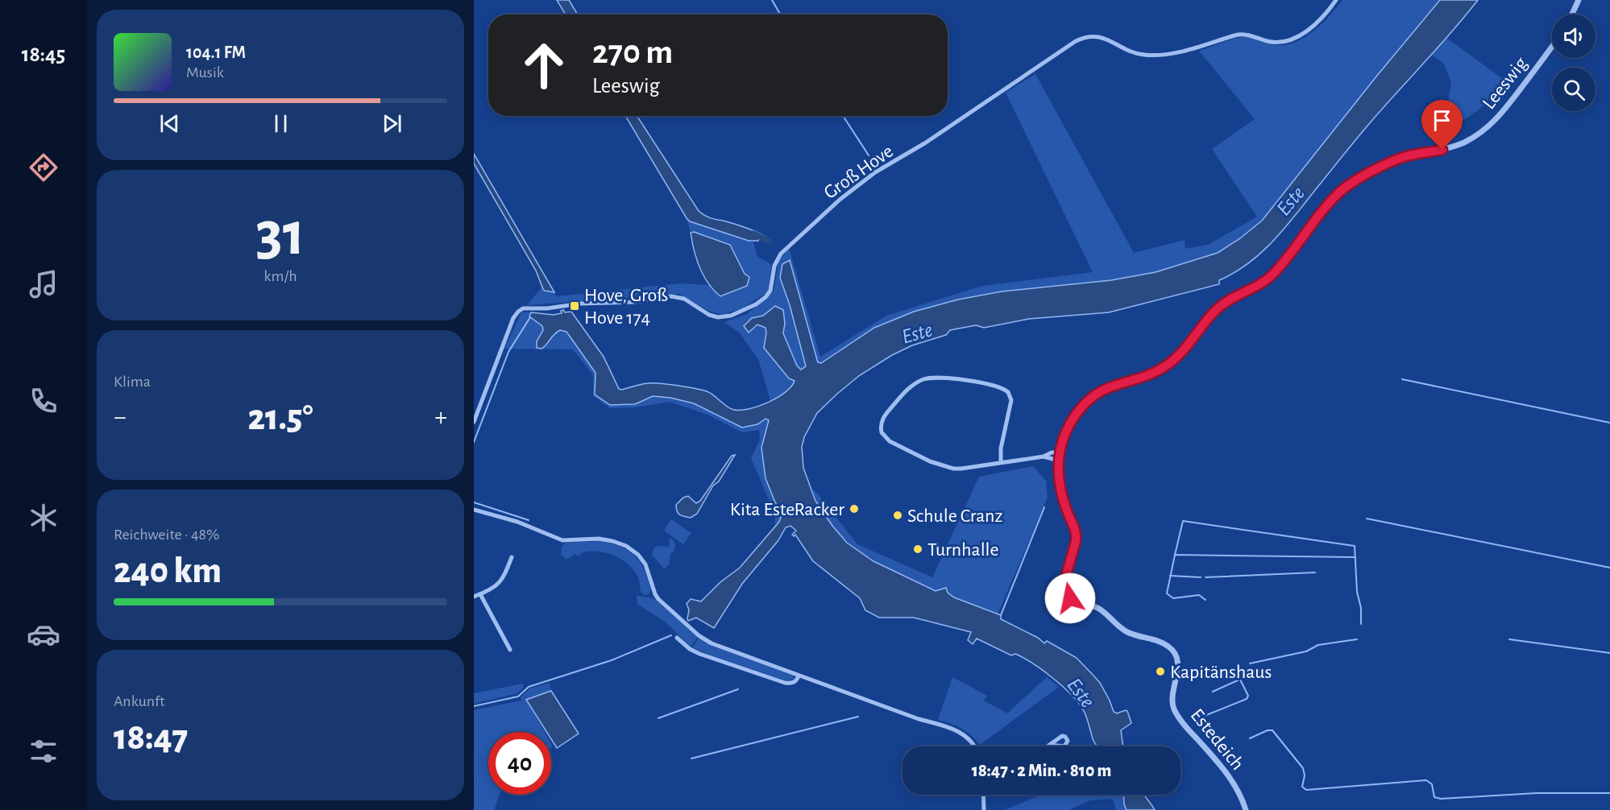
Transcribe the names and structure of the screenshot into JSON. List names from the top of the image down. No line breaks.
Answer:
{"streets":{"street":["Leeswig","Groß Hove","Estedeich"]},"crossings":[["Leeswig","Estedeich"]],"water":["Este"],"places":{"transit":["Hove, Groß Hove 174"],"other":["Kita EsteRacker","Schule Cranz","Turnhalle","Kapitänshaus"]},"page":{"tabs":"18:45","turn":["270 m","Leeswig"],"song":["104.1 FM","Musik"],"tile":[["31","km/h"],"Klima",["Reichweite · 48%","240 km"],["Ankunft","18:47"]],"heat":["−","21.5°","+"],"limit":"40","trip":"18:47 · 2 Min. · 810 m"}}
